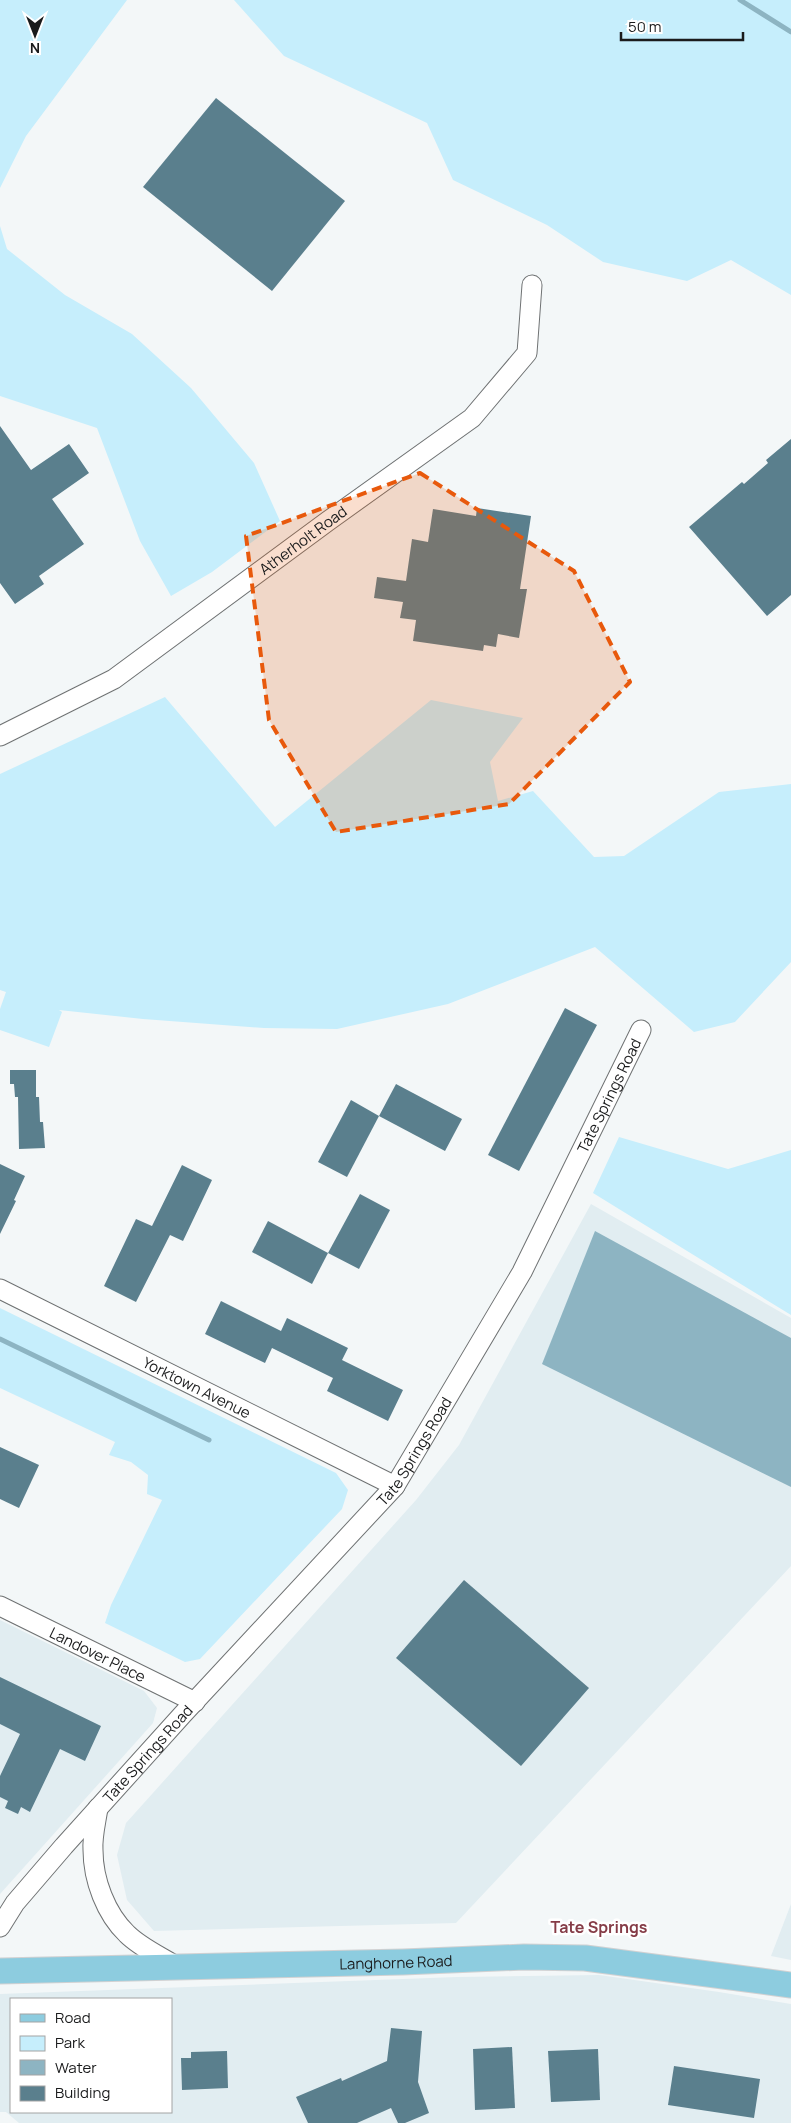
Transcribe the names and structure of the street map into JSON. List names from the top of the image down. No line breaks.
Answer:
{"streets":{"main road":["Langhorne Road"],"street":["Atherholt Road","Tate Springs Road","Yorktown Avenue","Landover Place"]},"crossings":[["Tate Springs Road","Yorktown Avenue"],["Tate Springs Road","Landover Place"],["Tate Springs Road","Langhorne Road"]],"districts":["Tate Springs"],"legend":["Road","Park","Water","Building"],"scale_bar":"50 m","north":"bottom"}
